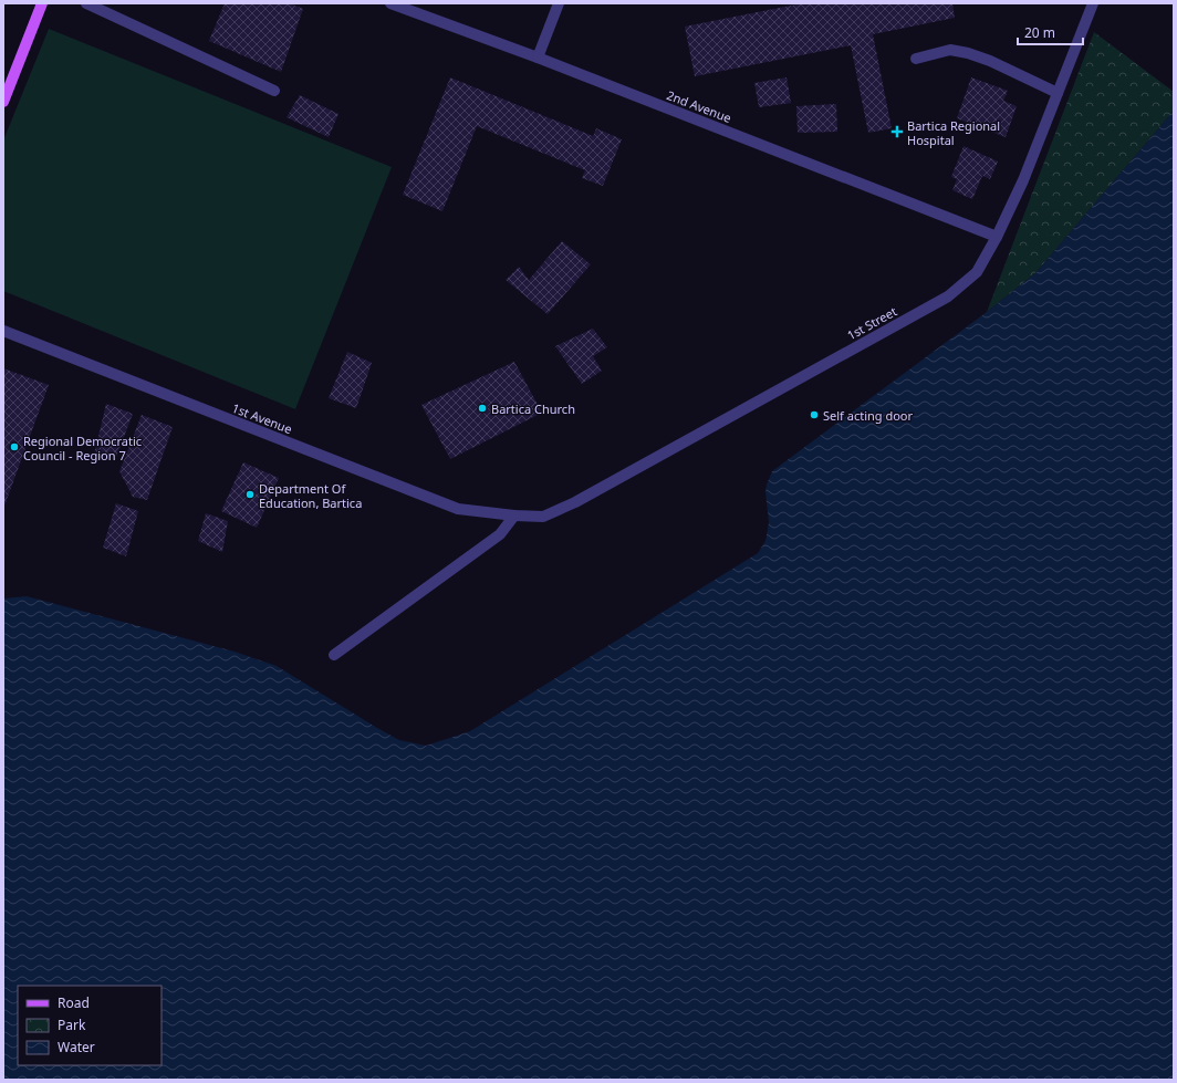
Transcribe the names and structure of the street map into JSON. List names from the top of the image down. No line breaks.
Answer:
{"streets":{"street":["2nd Avenue","1st Street","1st Avenue"]},"crossings":[["2nd Avenue","1st Street"],["1st Street","1st Avenue"]],"places":{"health":["Bartica Regional Hospital"],"other":["Bartica Church","Self acting door","Regional Democratic Council - Region 7","Department Of Education, Bartica"]},"legend":["Road","Park","Water"],"scale_bar":"20 m"}
